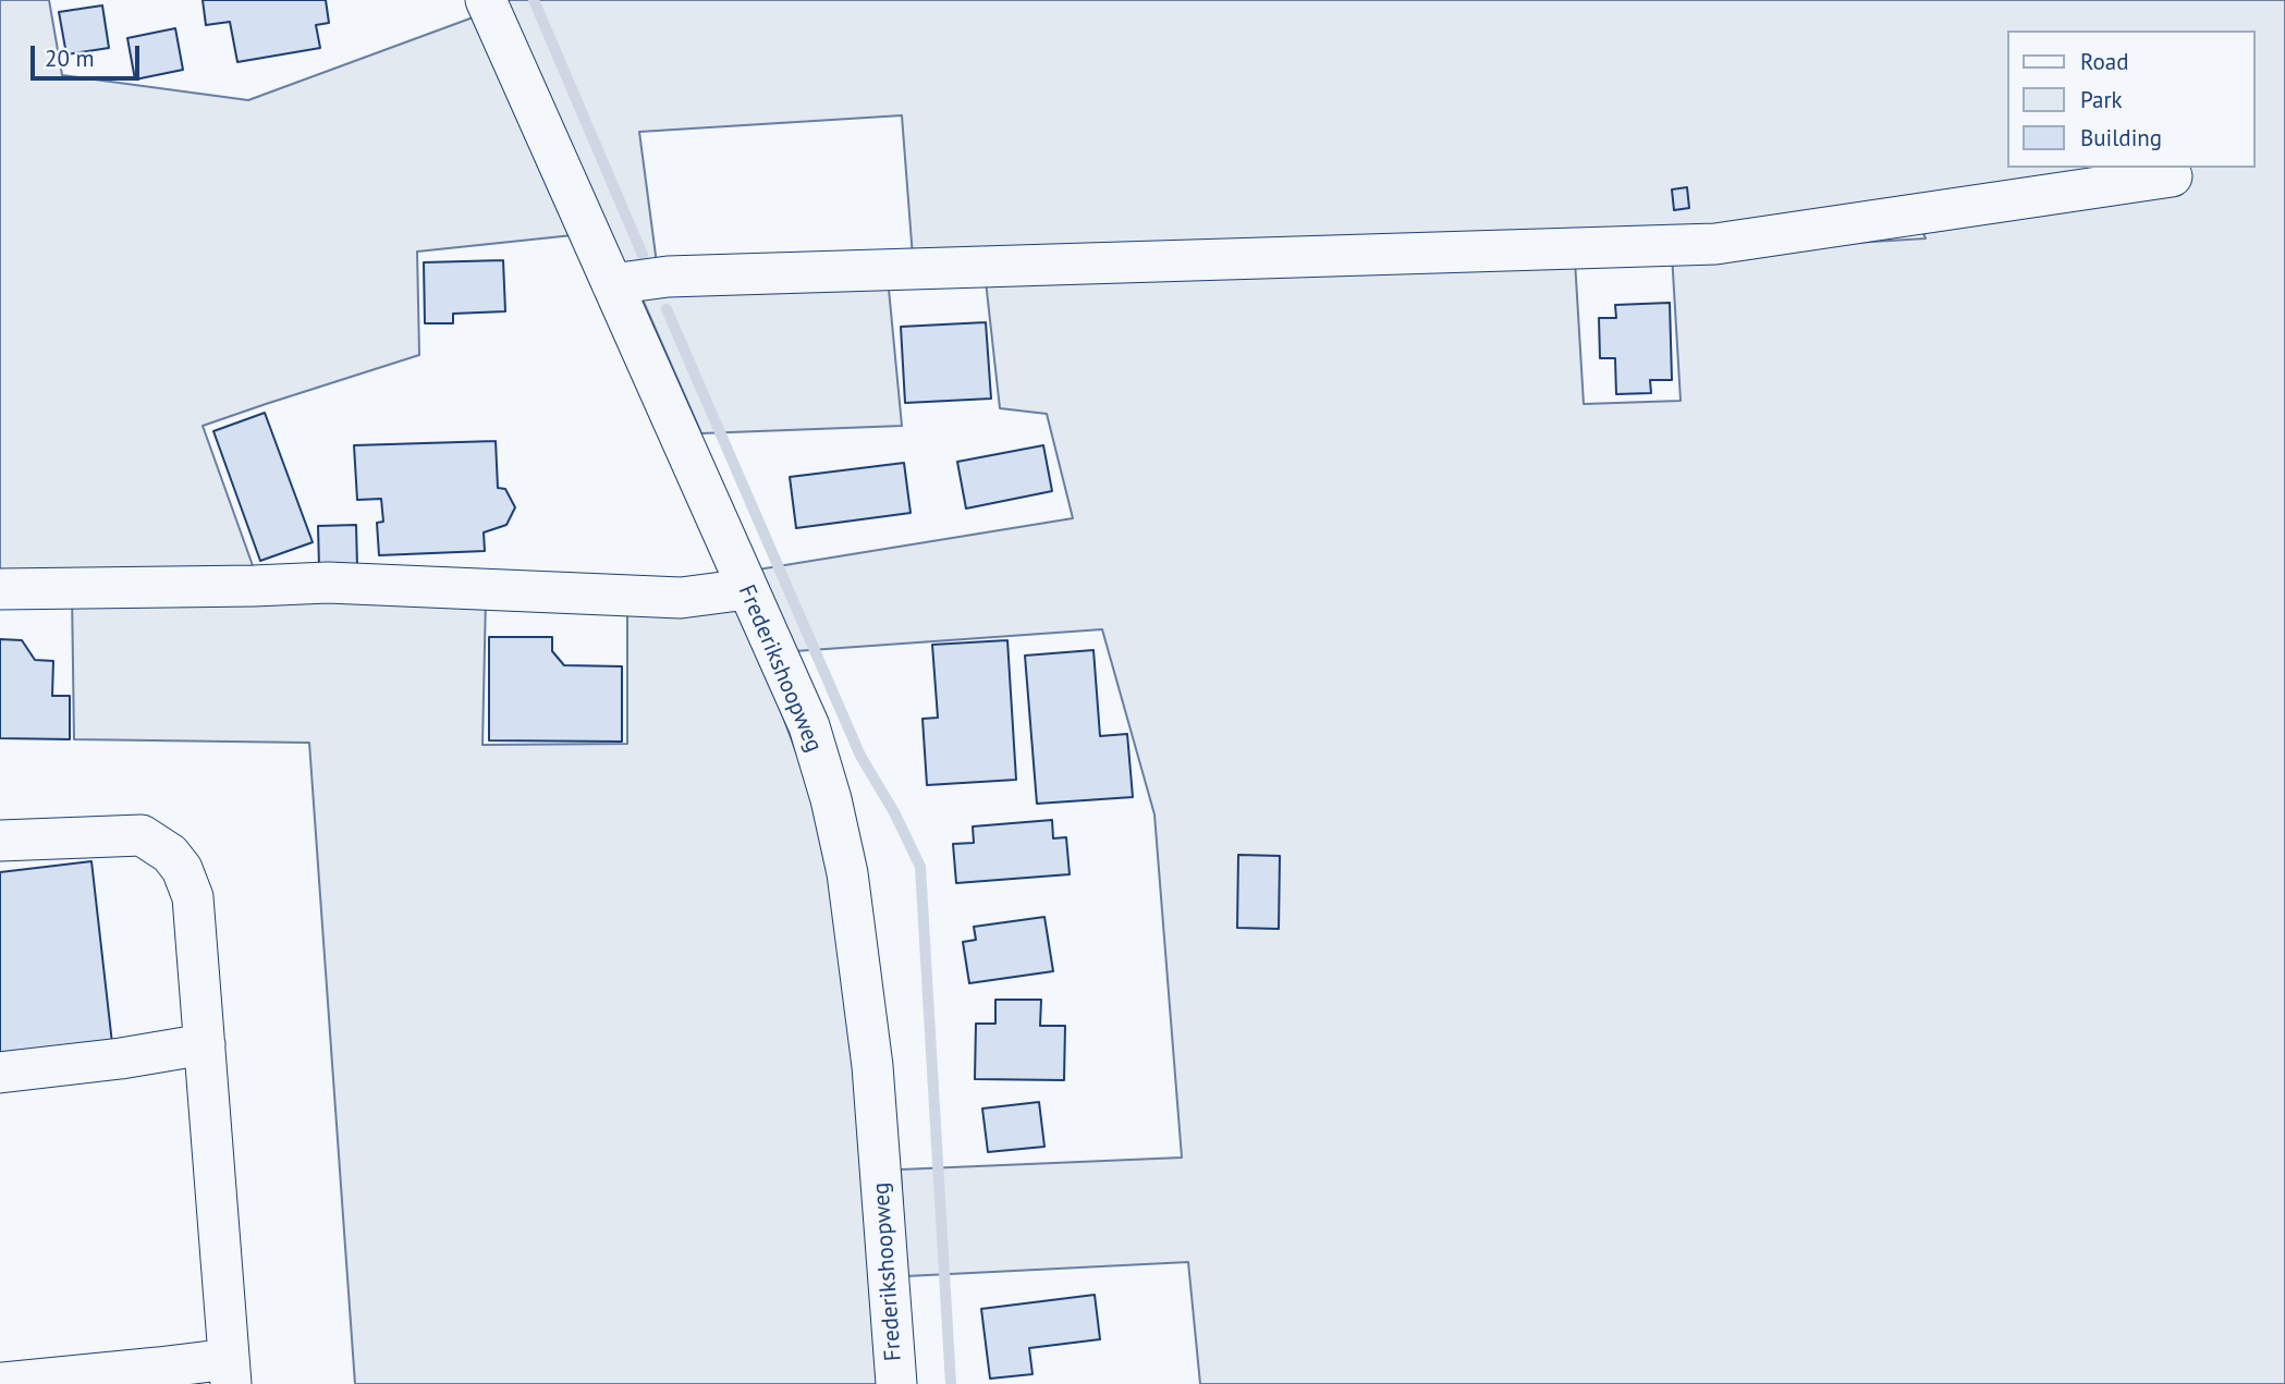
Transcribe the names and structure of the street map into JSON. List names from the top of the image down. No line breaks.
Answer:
{"streets":{"street":["Frederikshoopweg"]},"legend":["Road","Park","Building"],"scale_bar":"20 m"}
